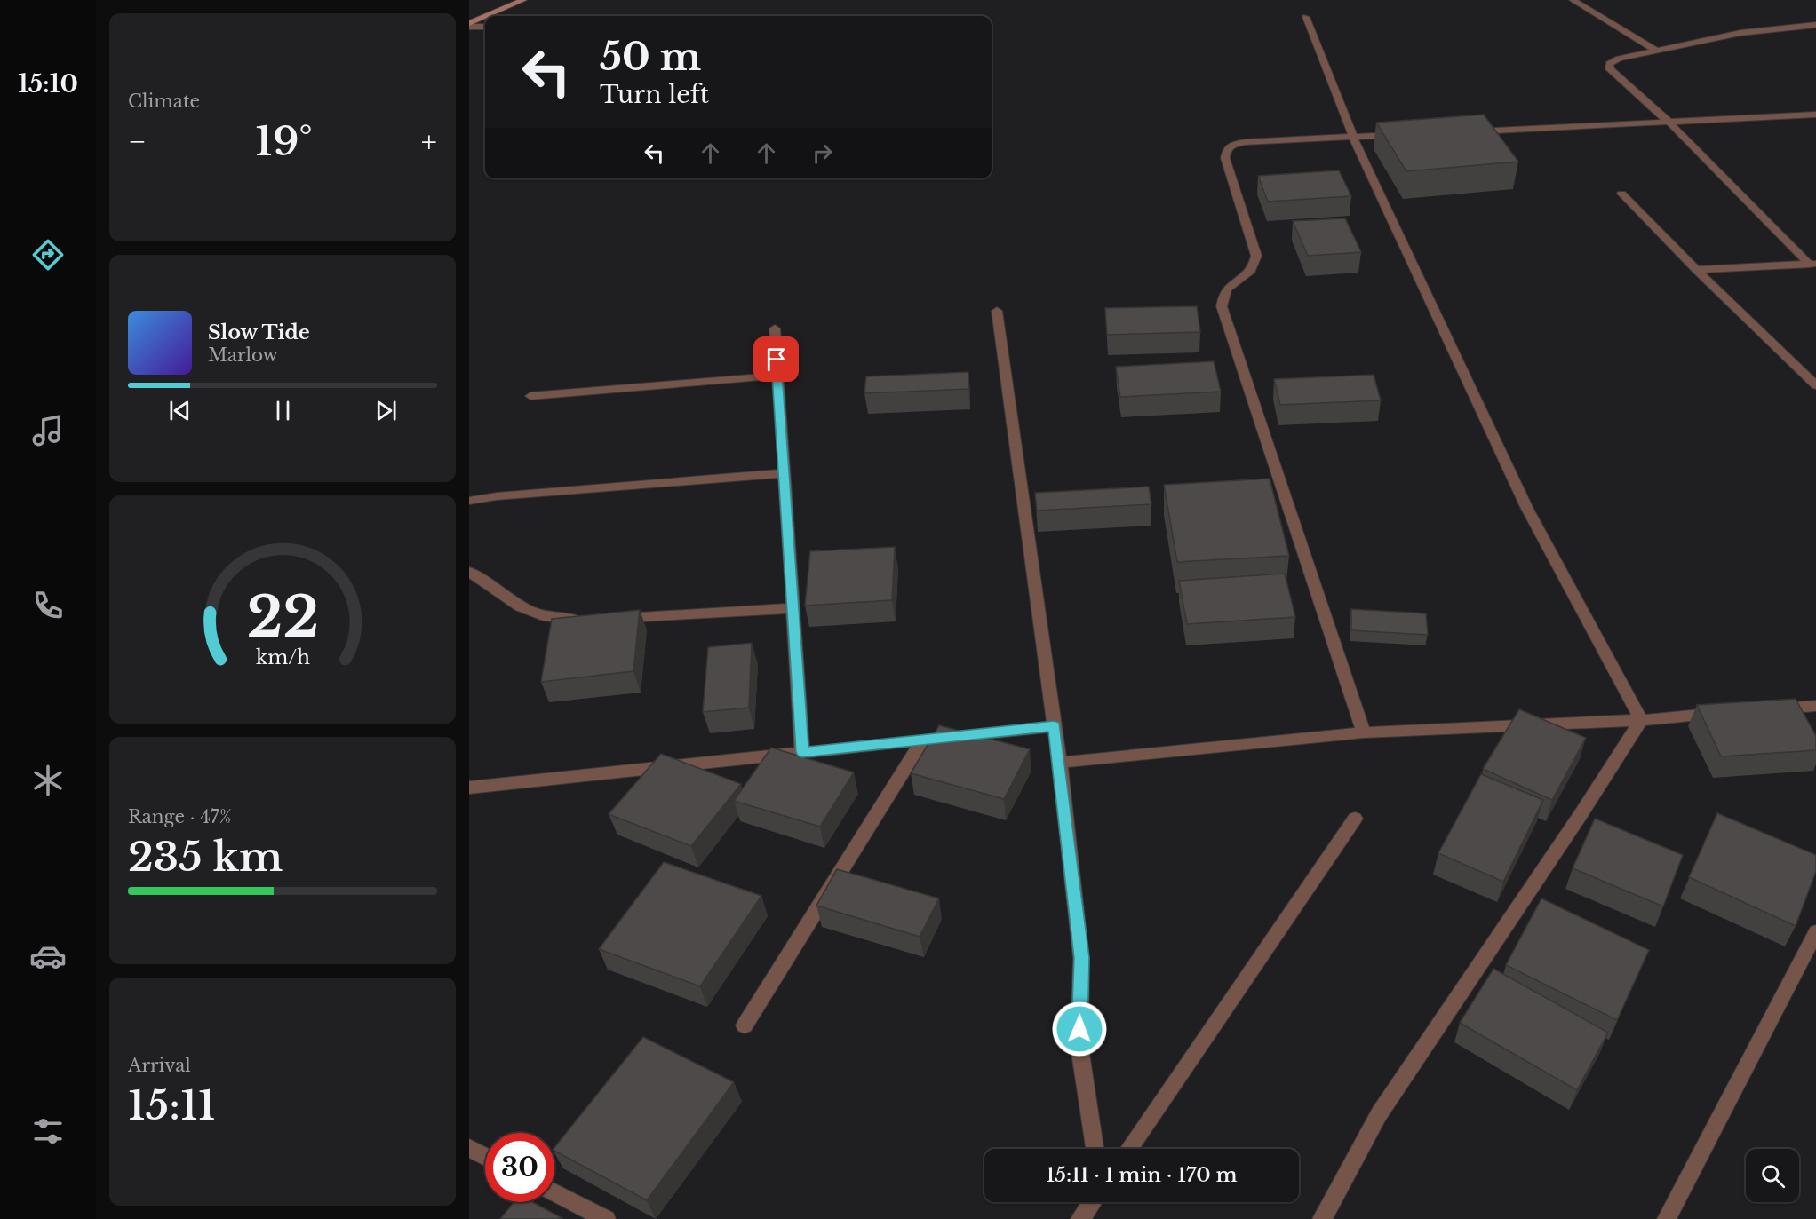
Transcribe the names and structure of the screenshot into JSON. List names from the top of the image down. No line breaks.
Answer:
{"page":{"tabs":"15:10","tile":["Climate",["Range · 47%","235 km"],["Arrival","15:11"]],"turn":["50 m","Turn left"],"heat":["−","19°","+"],"song":["Slow Tide","Marlow"],"limit":"30","trip":"15:11 · 1 min · 170 m","gauge":["22","km/h"]}}
